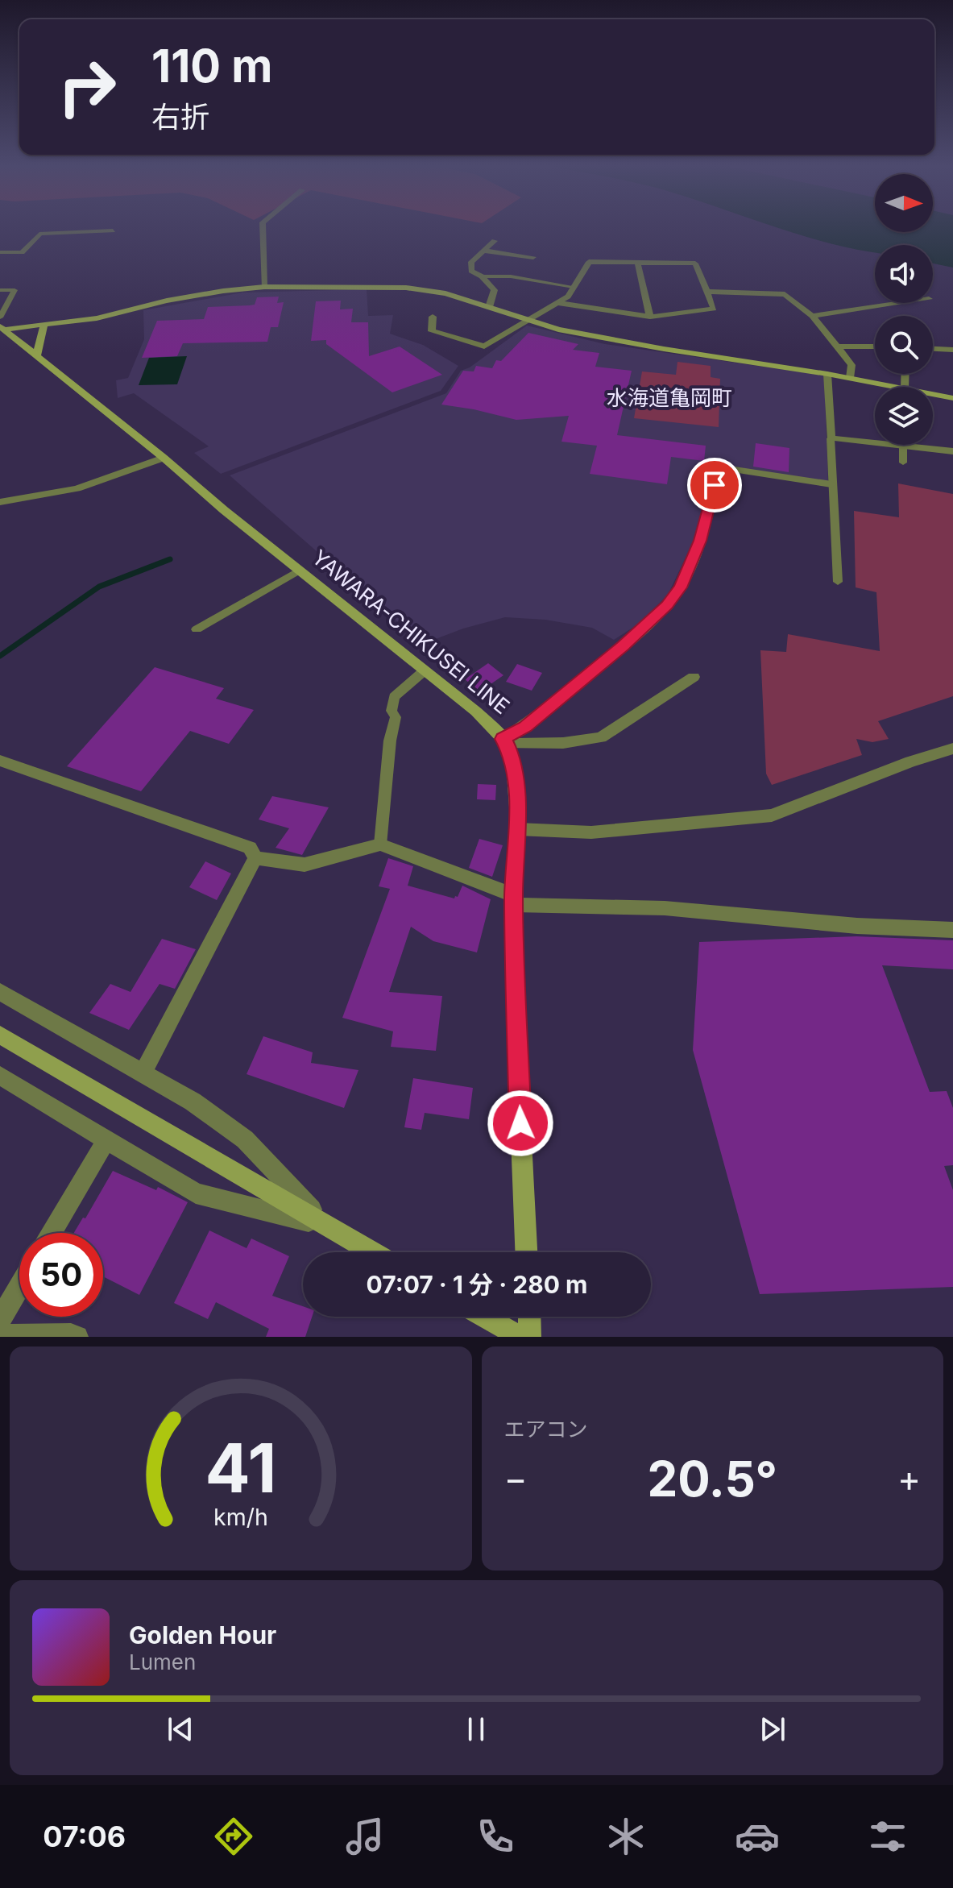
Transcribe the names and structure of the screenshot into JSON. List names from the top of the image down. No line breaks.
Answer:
{"streets":{"street":["YAWARA-CHIKUSEI LINE"]},"districts":["水海道亀岡町"],"north":"right","page":{"turn":["110 m","右折"],"limit":"50","trip":"07:07 · 1 分 · 280 m","tile":"エアコン","heat":["−","20.5°","+"],"song":["Golden Hour","Lumen"],"tabs":"07:06","gauge":["41","km/h"]}}
